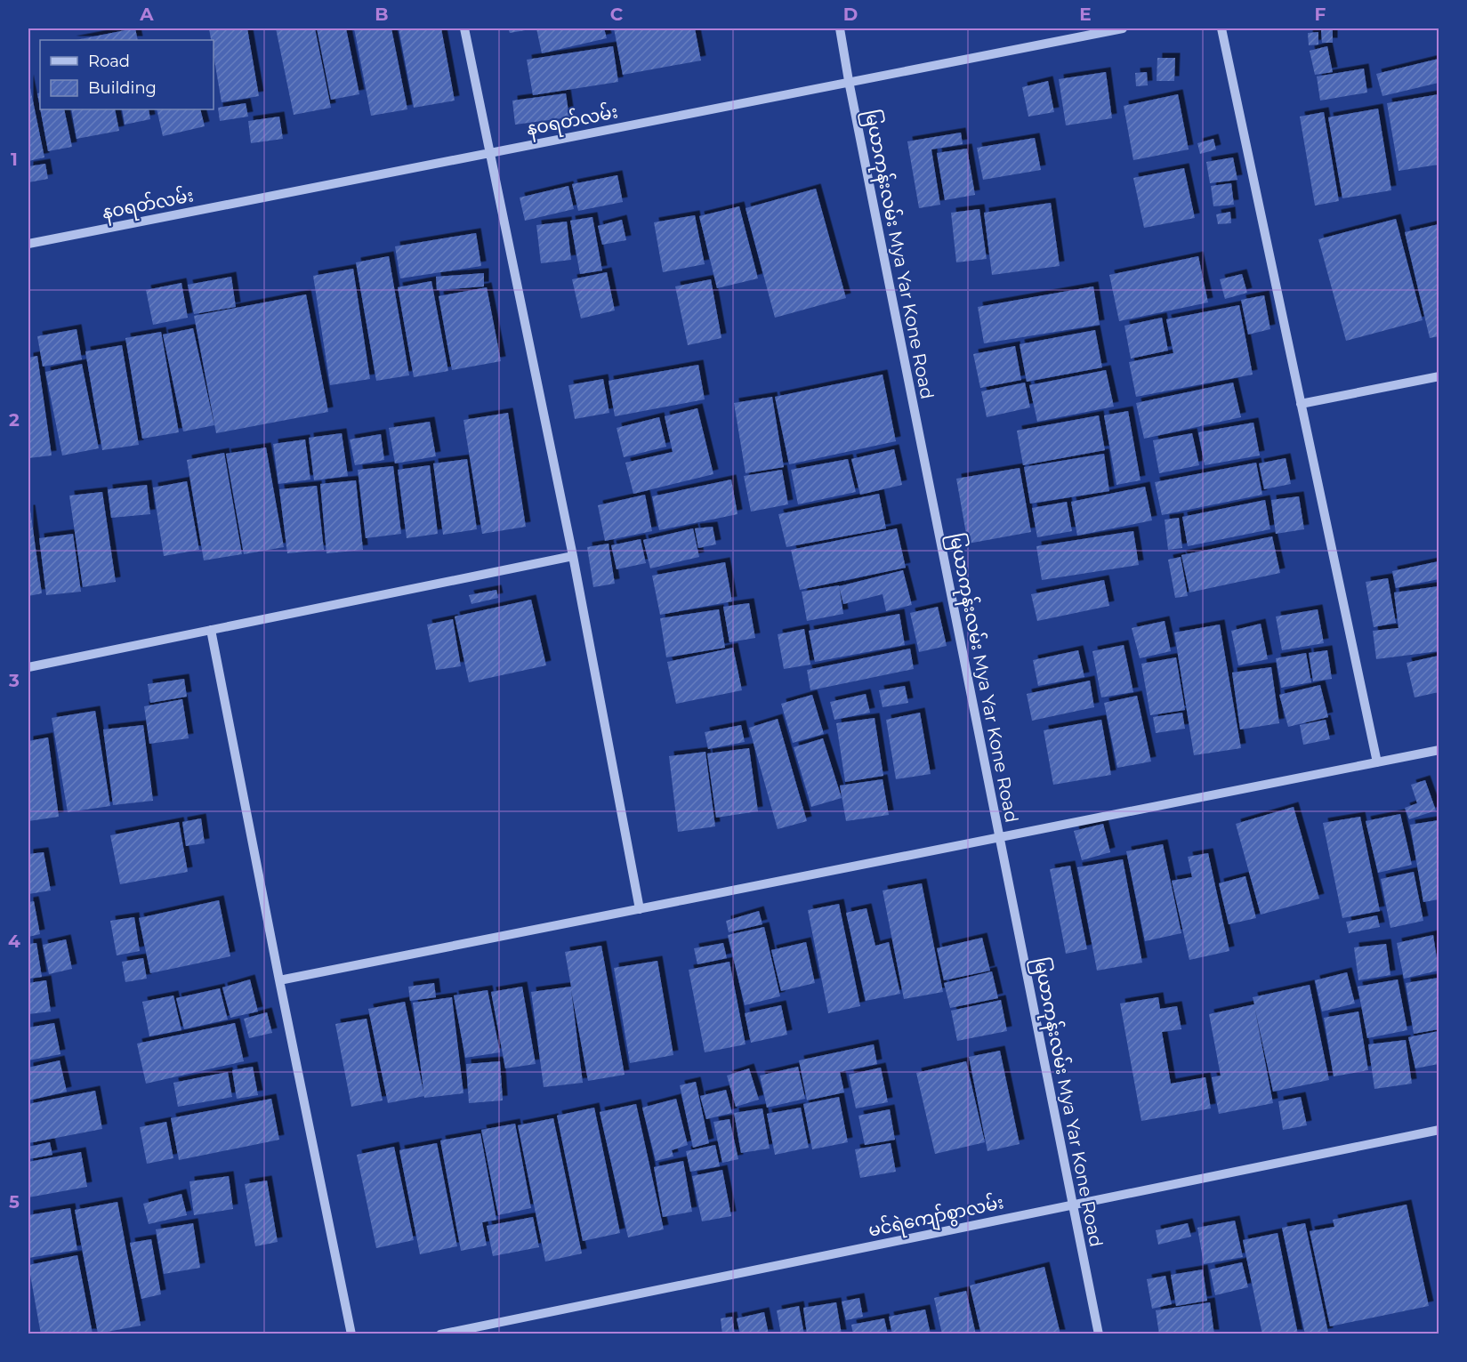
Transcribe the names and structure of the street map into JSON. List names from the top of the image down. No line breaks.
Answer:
{"streets":{"street":["နဝရတ်လမ်း","မြယာကုန်းလမ်း Mya Yar Kone Road","မင်ရဲကျော်စွာလမ်း"]},"crossings":[["နဝရတ်လမ်း","မြယာကုန်းလမ်း Mya Yar Kone Road"],["မြယာကုန်းလမ်း Mya Yar Kone Road","မင်ရဲကျော်စွာလမ်း"]],"legend":["Road","Building"],"grid":{"columns":["A","B","C","D","E","F"],"rows":["1","2","3","4","5"]}}
